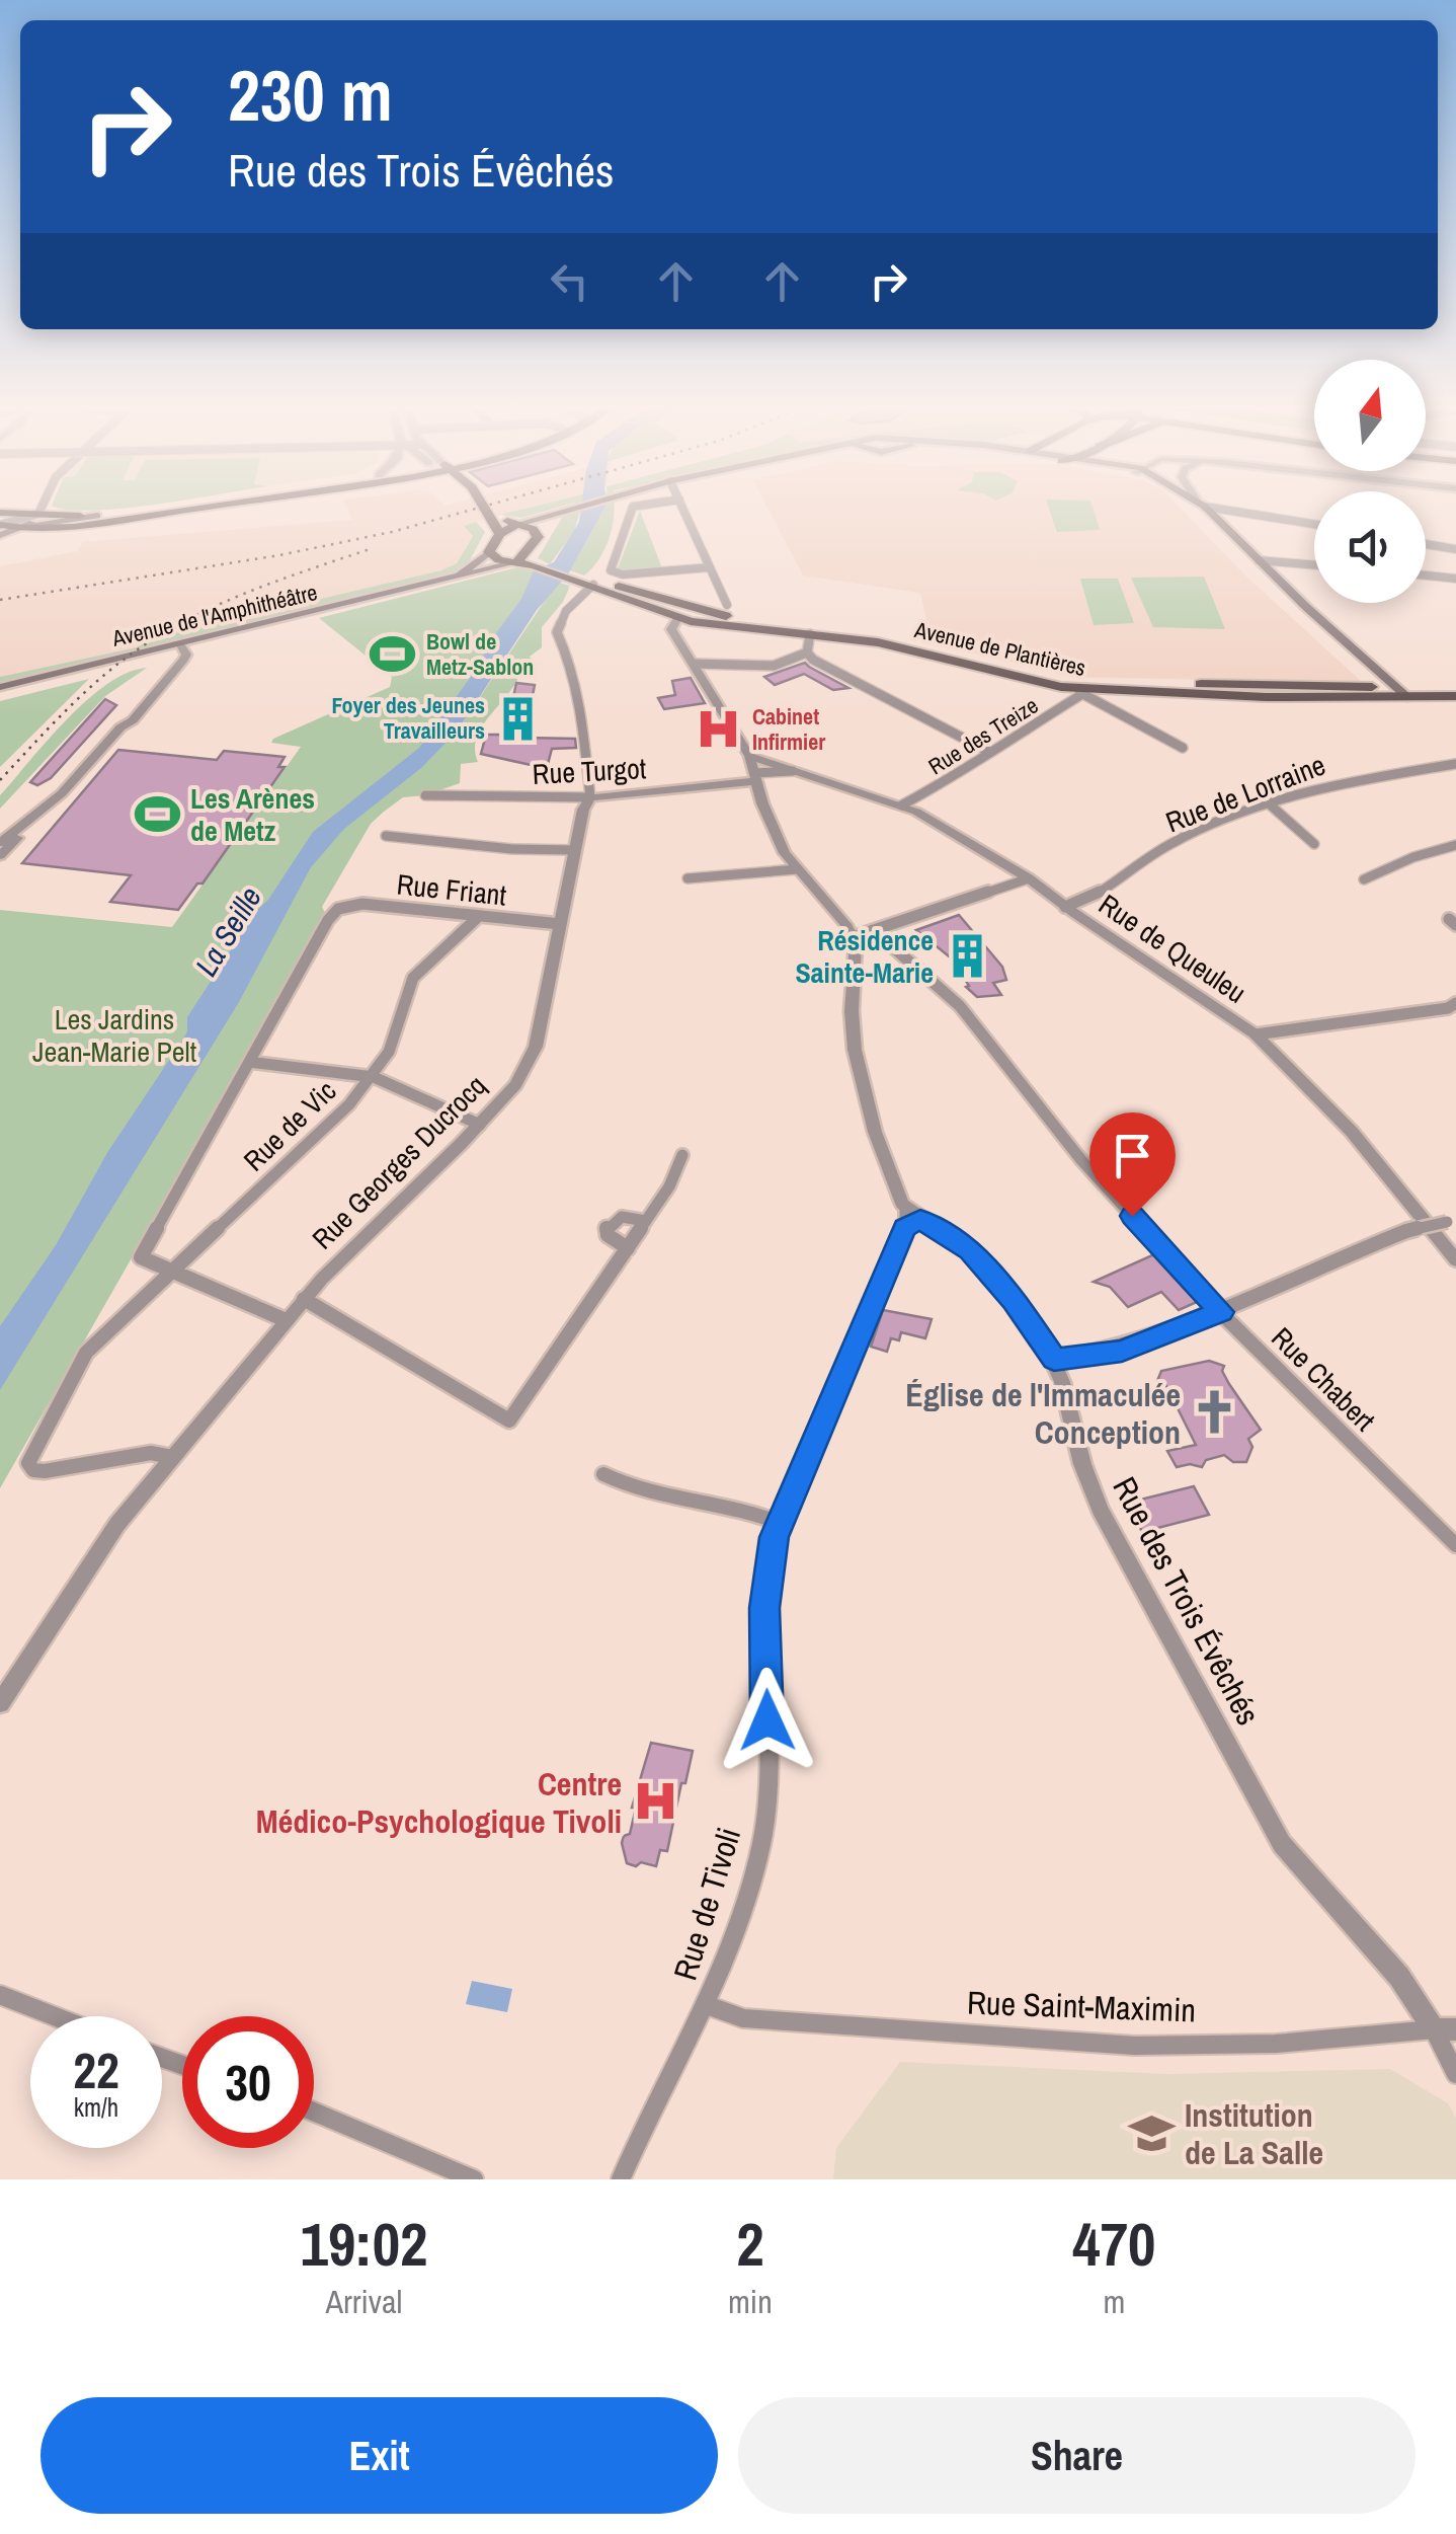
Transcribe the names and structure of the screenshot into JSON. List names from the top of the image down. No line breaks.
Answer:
{"streets":{"main road":["Avenue de l'Amphithéâtre","Avenue de Plantières"],"street":["Rue des Treize","Rue Turgot","Rue de Lorraine","Rue Friant","Rue de Queuleu","Rue de Vic","Rue Georges Ducrocq","Rue Chabert","Rue des Trois Évêchés","Rue de Tivoli","Rue Saint-Maximin"]},"crossings":[["Avenue de Plantières","Rue des Treize"],["Avenue de Plantières","Rue Georges Ducrocq"],["Rue des Treize","Rue de Queuleu"],["Rue Turgot","Rue de Queuleu"],["Rue Turgot","Rue Georges Ducrocq"],["Rue de Lorraine","Rue de Queuleu"],["Rue Friant","Rue de Vic"],["Rue Friant","Rue Georges Ducrocq"],["Rue de Vic","Rue Georges Ducrocq"],["Rue des Trois Évêchés","Rue de Tivoli"],["Rue des Trois Évêchés","Rue Saint-Maximin"],["Rue de Tivoli","Rue Saint-Maximin"]],"water":["La Seille"],"parks":["Les Jardins Jean-Marie Pelt"],"places":{"sports":["Bowl de Metz-Sablon","Les Arènes de Metz"],"building":["Foyer des Jeunes Travailleurs","Résidence Sainte-Marie"],"hospital":["Cabinet Infirmier","Centre Médico-Psychologique Tivoli"],"church":["Église de l'Immaculée Conception"],"school or university":["Institution de La Salle"]},"north":"top","page":{"turn":["230 m","Rue des Trois Évêchés"],"speed":"22 km/h","limit":"30","eta":["19:02","Arrival","2","min","470","m"],"buttons":["Exit","Share"]}}
